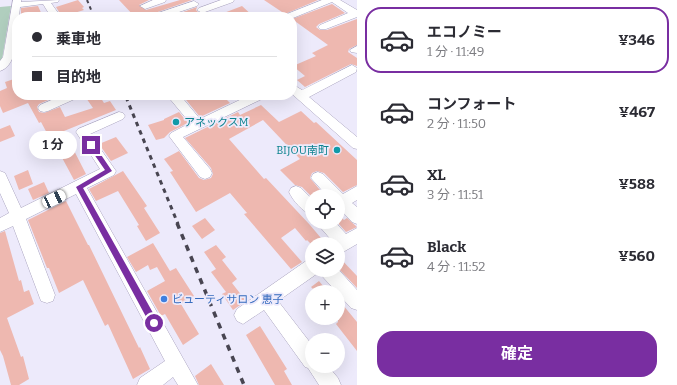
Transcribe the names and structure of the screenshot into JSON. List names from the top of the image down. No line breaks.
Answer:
{"places":["アネックスM","BIJOU南町","ビューティサロン 恵子"],"page":{"list":[{"name":"エコノミー","note":"1 分 · 11:49","value":"¥346"},{"name":"コンフォート","note":"2 分 · 11:50","value":"¥467"},{"name":"XL","note":"3 分 · 11:51","value":"¥588"},{"name":"Black","note":"4 分 · 11:52","value":"¥560"}],"banner":["乗車地","目的地"],"bubble":"1 分","map_buttons":["+","−"],"buttons":"確定"}}
